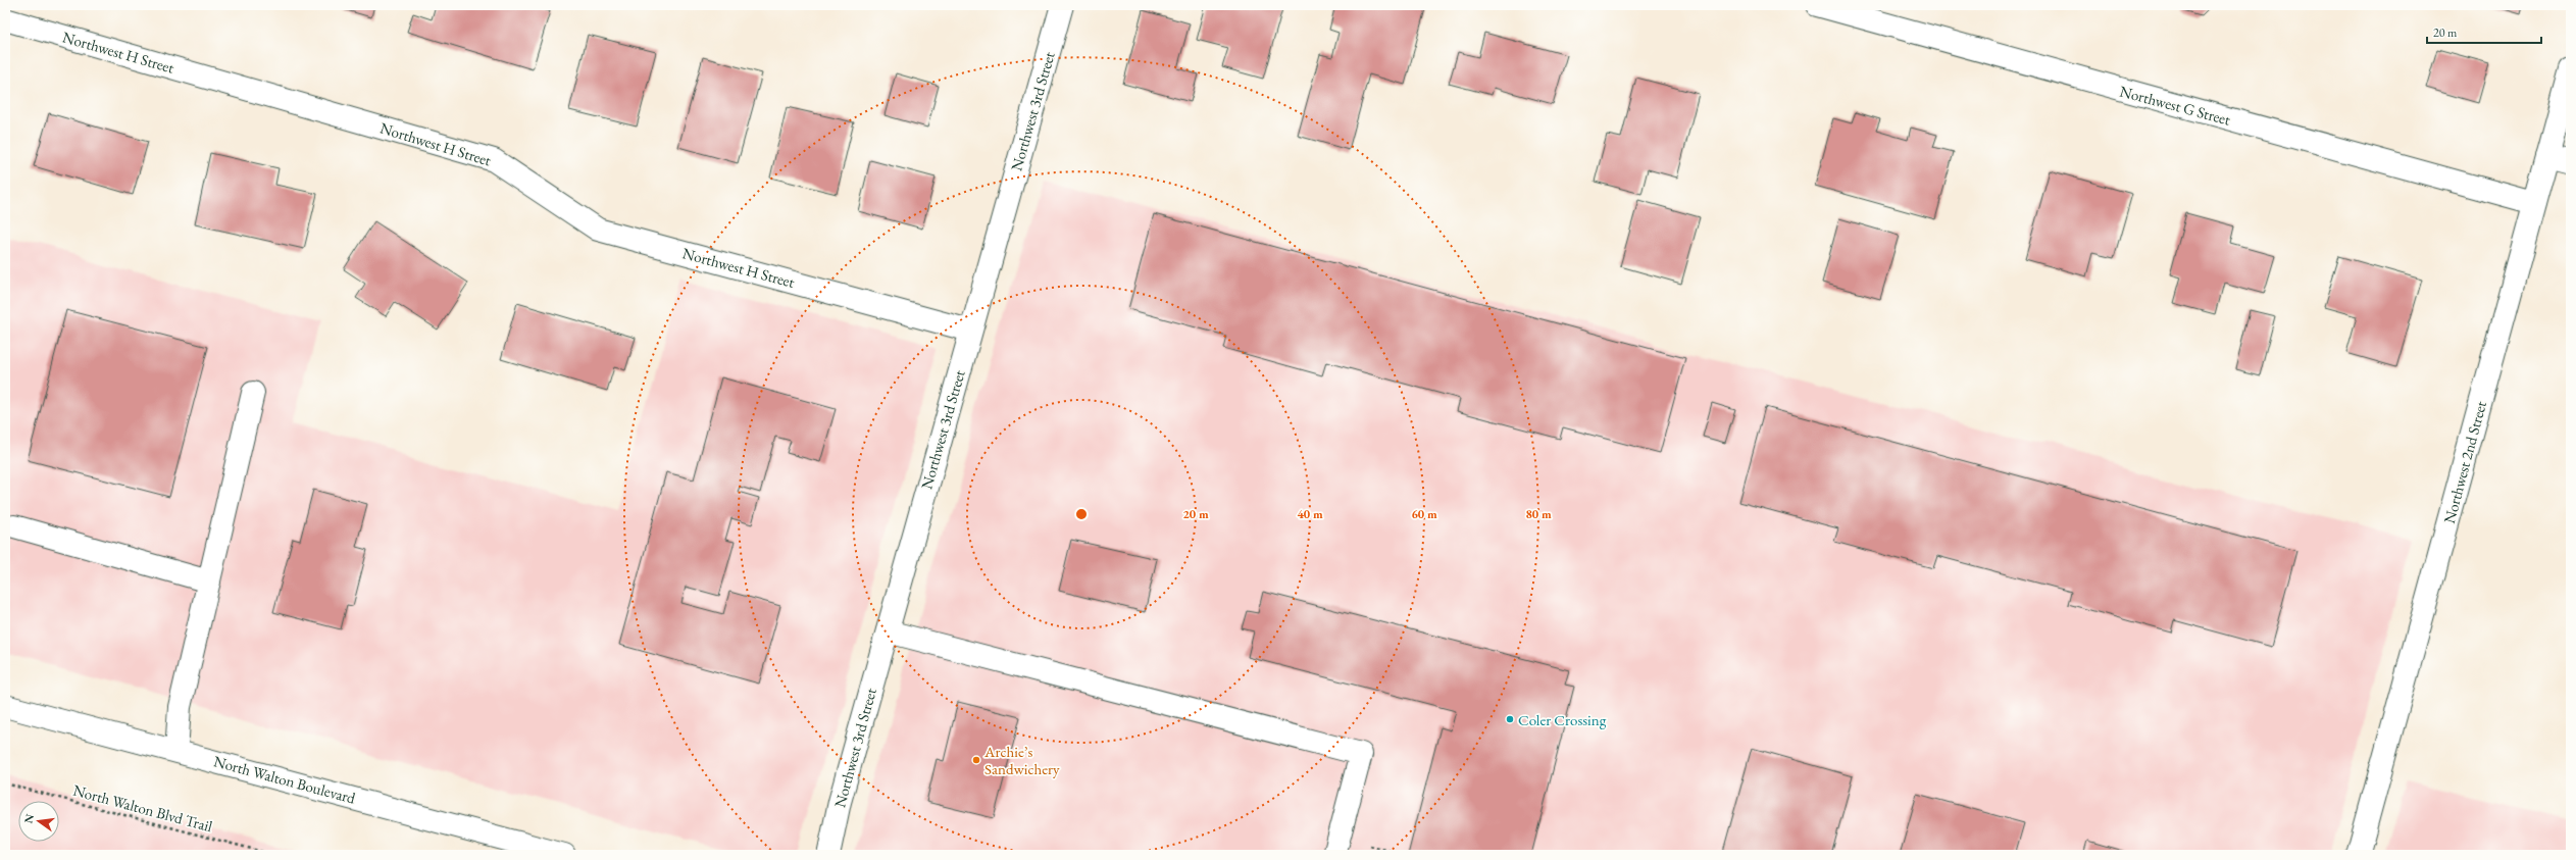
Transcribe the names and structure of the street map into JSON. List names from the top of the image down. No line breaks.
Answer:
{"streets":{"street":["Northwest H Street","Northwest G Street","Northwest 3rd Street","Northwest 2nd Street","North Walton Boulevard"],"path":["North Walton Blvd Trail"]},"crossings":[["Northwest H Street","Northwest 3rd Street"],["Northwest G Street","Northwest 2nd Street"]],"places":["Coler Crossing","Archie’s Sandwichery"],"scale_bar":"20 m","north":"left","rings":["20 m","40 m","60 m","80 m"]}
